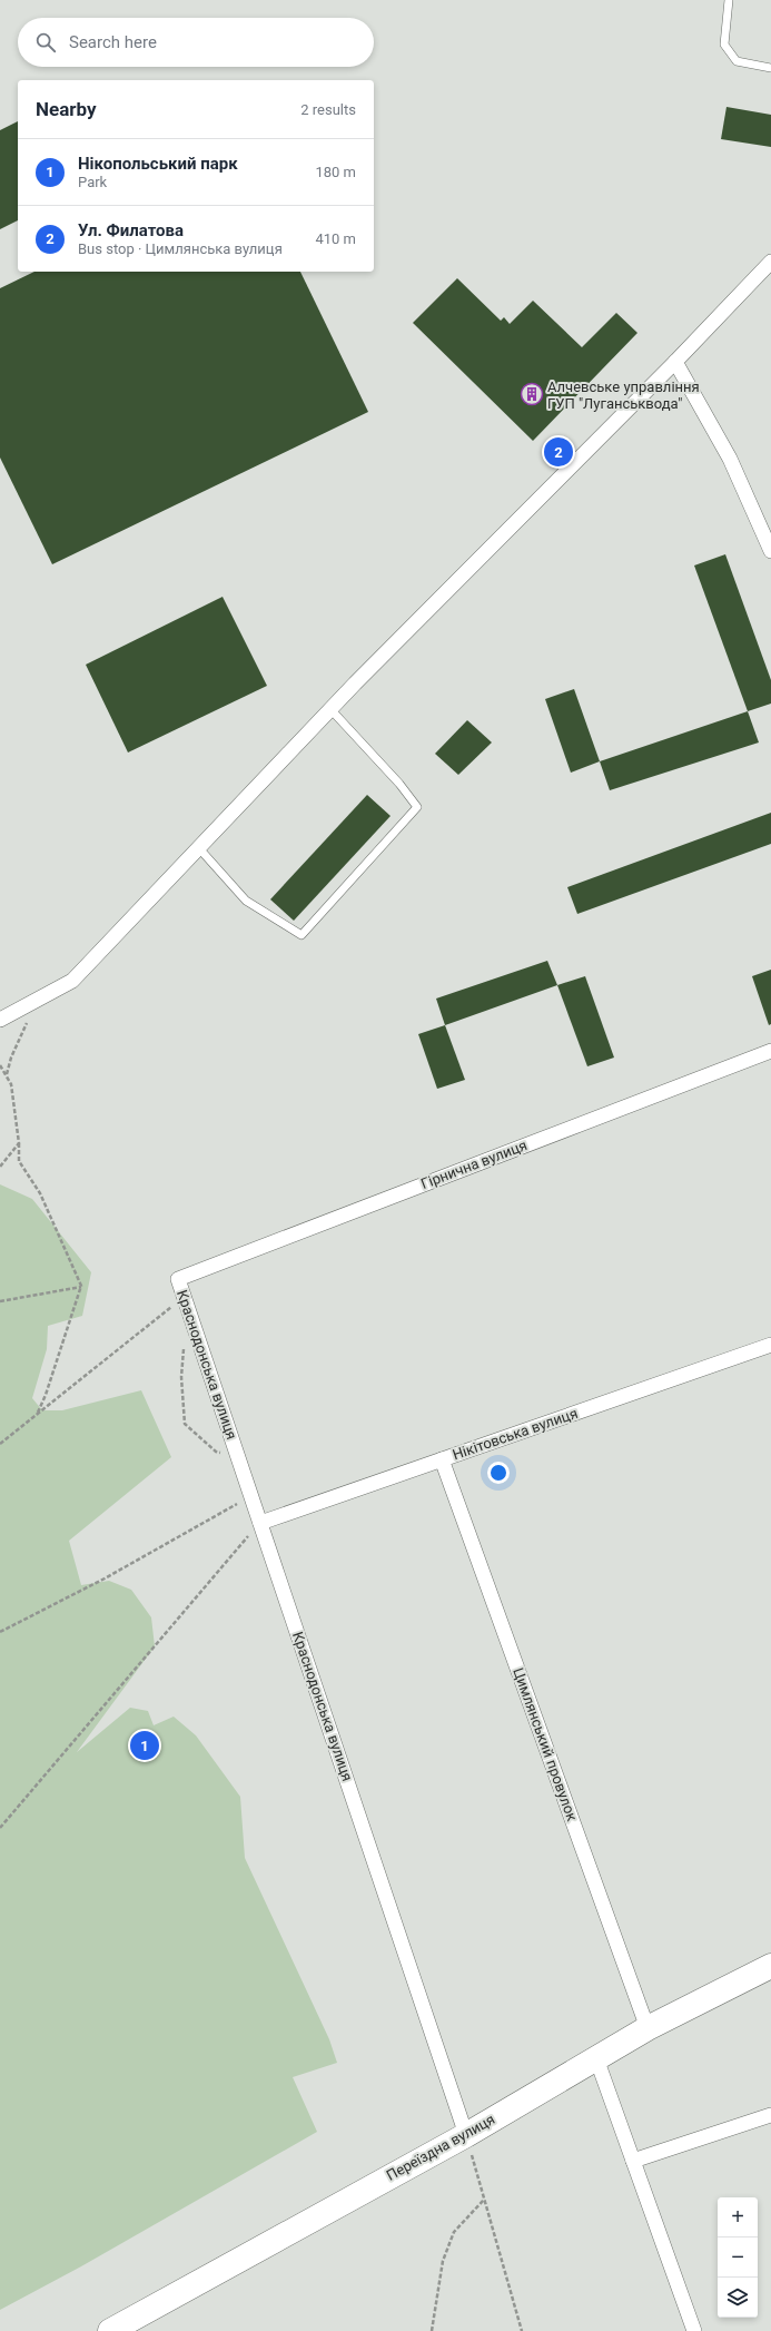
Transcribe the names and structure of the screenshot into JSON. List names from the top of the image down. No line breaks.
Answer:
{"streets":{"highway":["Переїздна вулиця"],"street":["Гірнична вулиця","Краснодонська вулиця","Нікітовська вулиця","Цимлянський провулок"]},"crossings":[["Гірнична вулиця","Краснодонська вулиця"],["Краснодонська вулиця","Нікітовська вулиця"],["Краснодонська вулиця","Переїздна вулиця"],["Нікітовська вулиця","Цимлянський провулок"],["Цимлянський провулок","Переїздна вулиця"]],"places":{"building":["Алчевське управління ГУП \"Луганськвода\""]},"page":{"search":"Search here","heading":["Nearby","2 results"],"list":[{"mark":"1","name":"Нікопольський парк","note":"Park","value":"180 m"},{"mark":"2","name":"Ул. Филатова","note":"Bus stop · Цимлянська вулиця","value":"410 m"}],"pins":["2","1"],"map_buttons":["+","−"]}}
